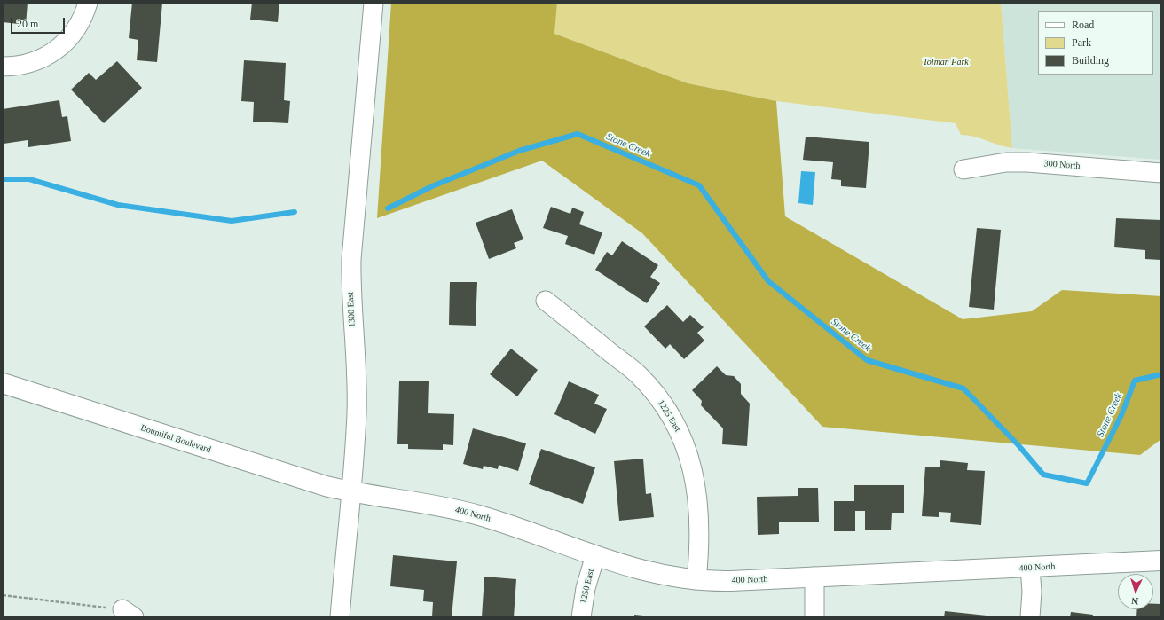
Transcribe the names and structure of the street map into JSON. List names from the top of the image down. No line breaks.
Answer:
{"streets":{"main road":["Bountiful Boulevard","400 North"],"street":["300 North","1300 East","1225 East","1250 East"]},"crossings":[["1300 East","Bountiful Boulevard"],["1300 East","400 North"],["1225 East","400 North"],["Bountiful Boulevard","400 North"],["400 North","1250 East"]],"water":["Stone Creek"],"parks":["Tolman Park"],"legend":["Road","Park","Building"],"scale_bar":"20 m","north":"bottom"}
